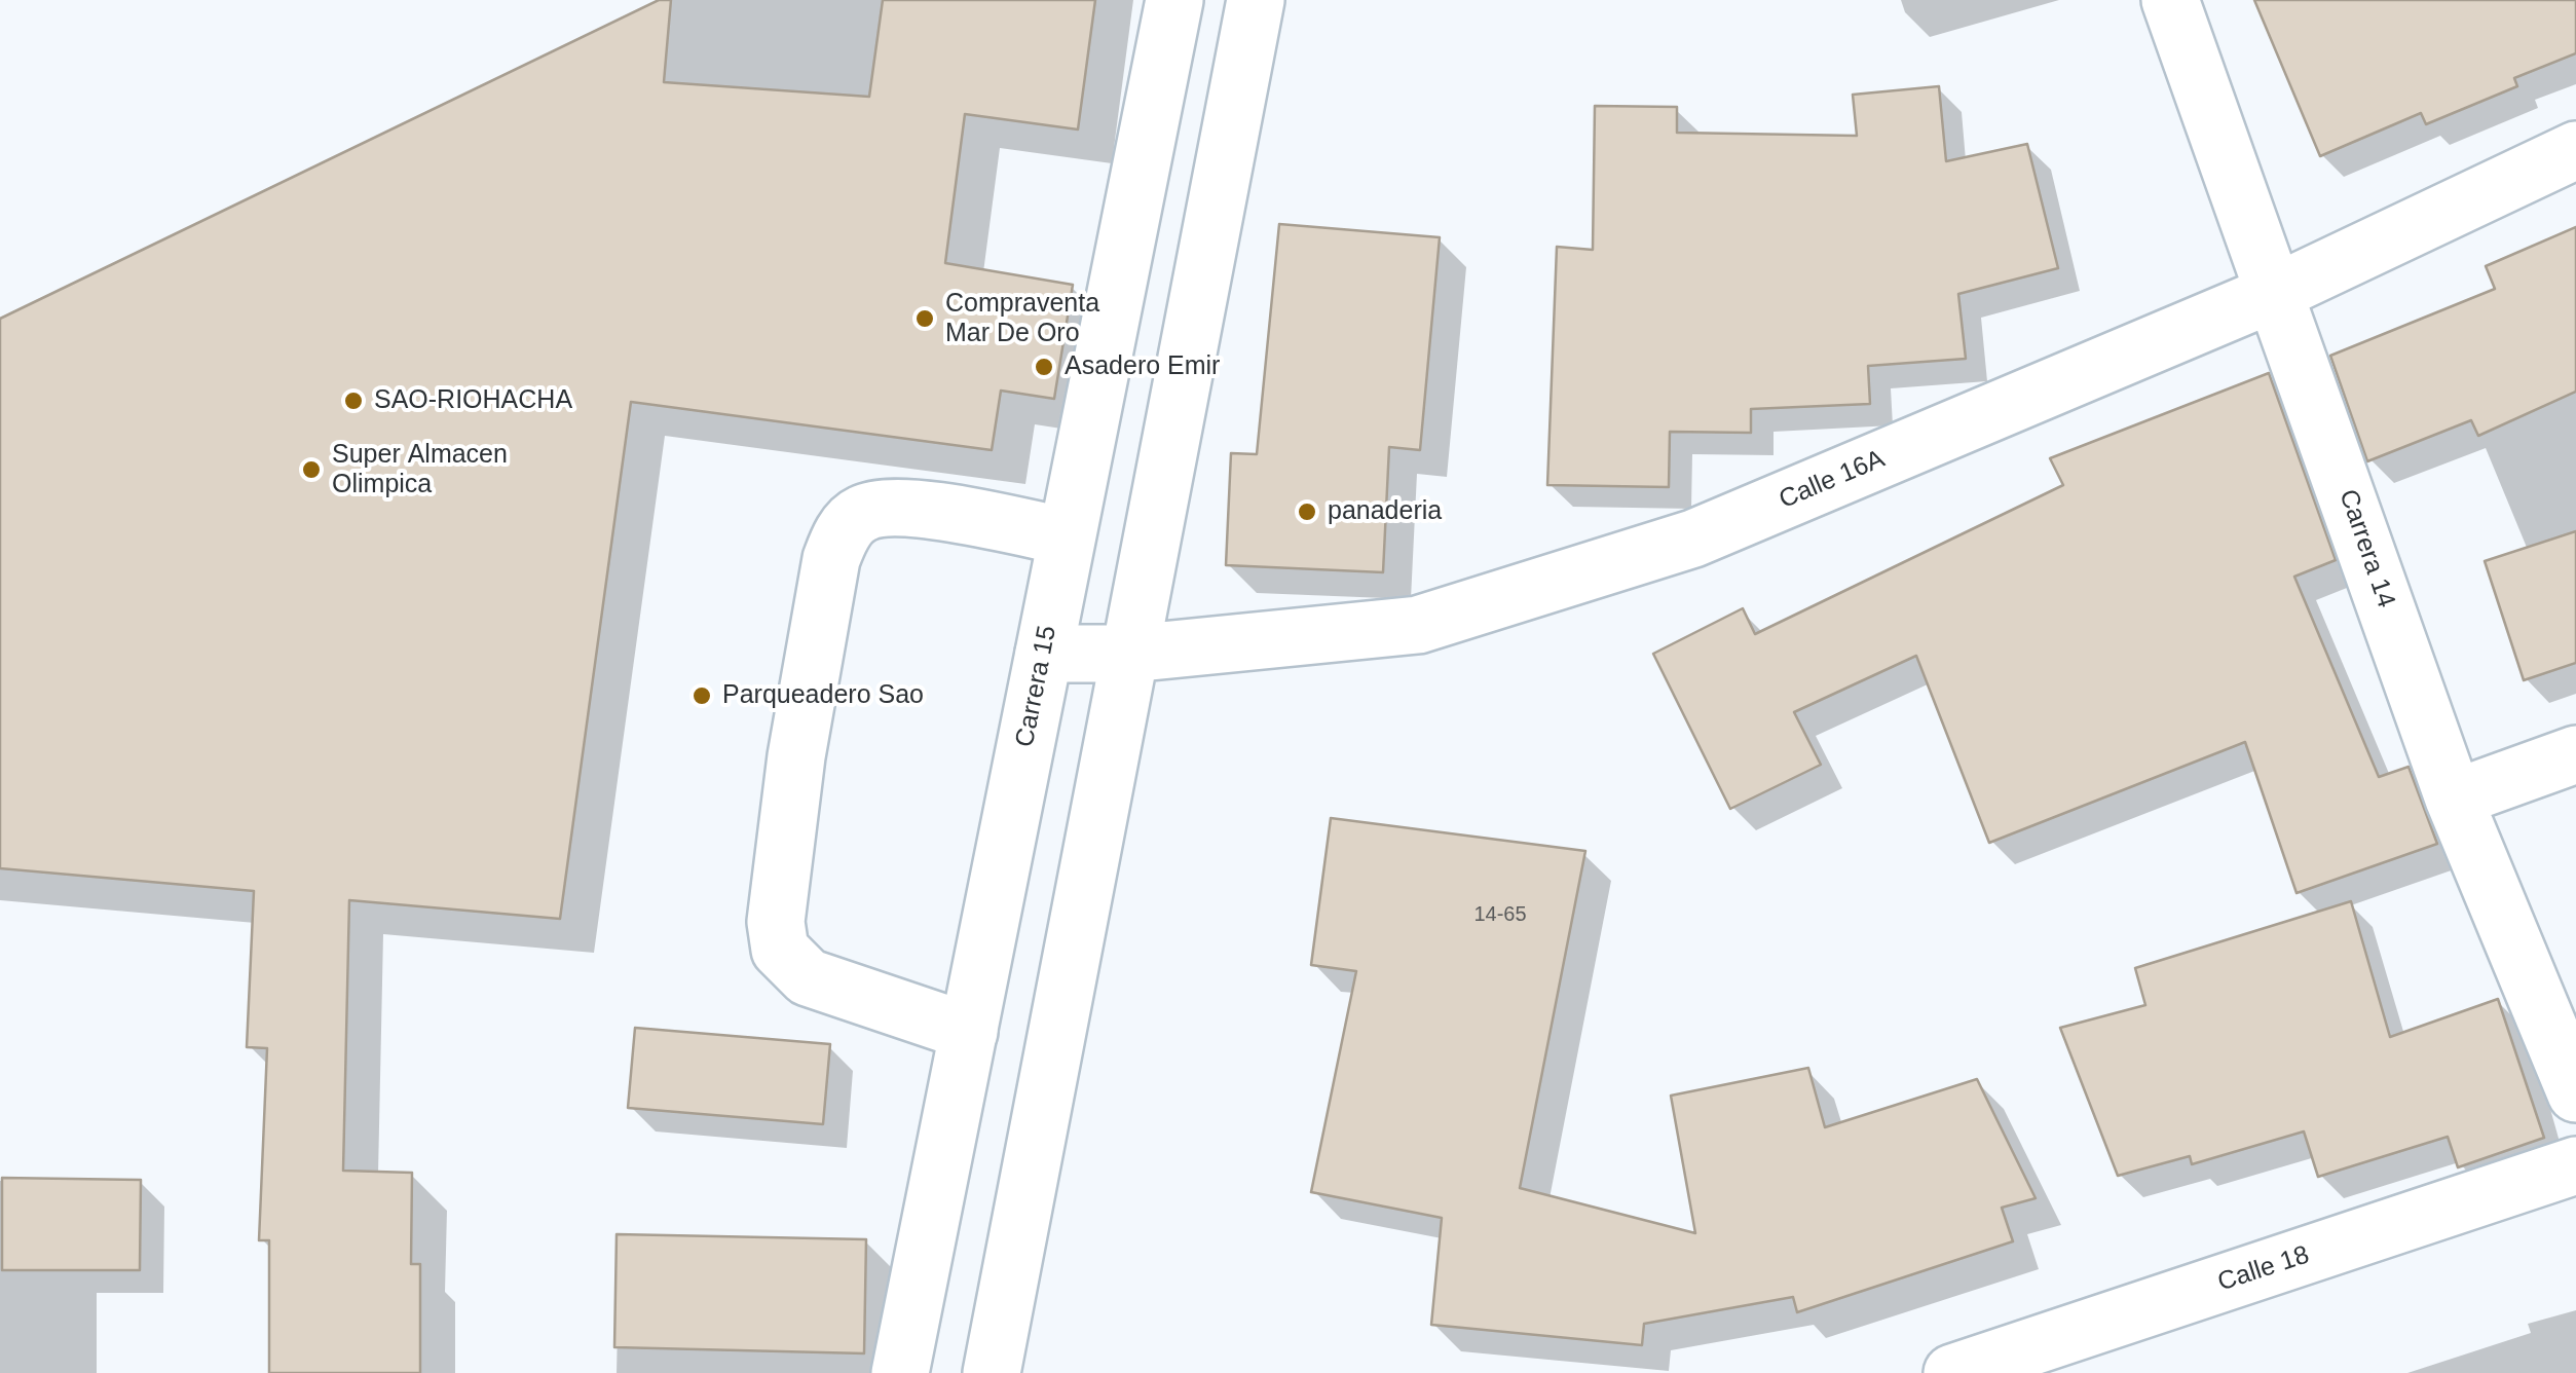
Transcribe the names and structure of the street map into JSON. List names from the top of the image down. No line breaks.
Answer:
{"streets":{"street":["Calle 16A","Carrera 14","Carrera 15","Calle 18"]},"crossings":[["Calle 16A","Carrera 14"],["Calle 16A","Carrera 15"]],"places":["Compraventa Mar De Oro","Asadero Emir","SAO-RIOHACHA","Super Almacen Olimpica","panaderia","Parqueadero Sao"],"house_numbers":["14-65"]}
